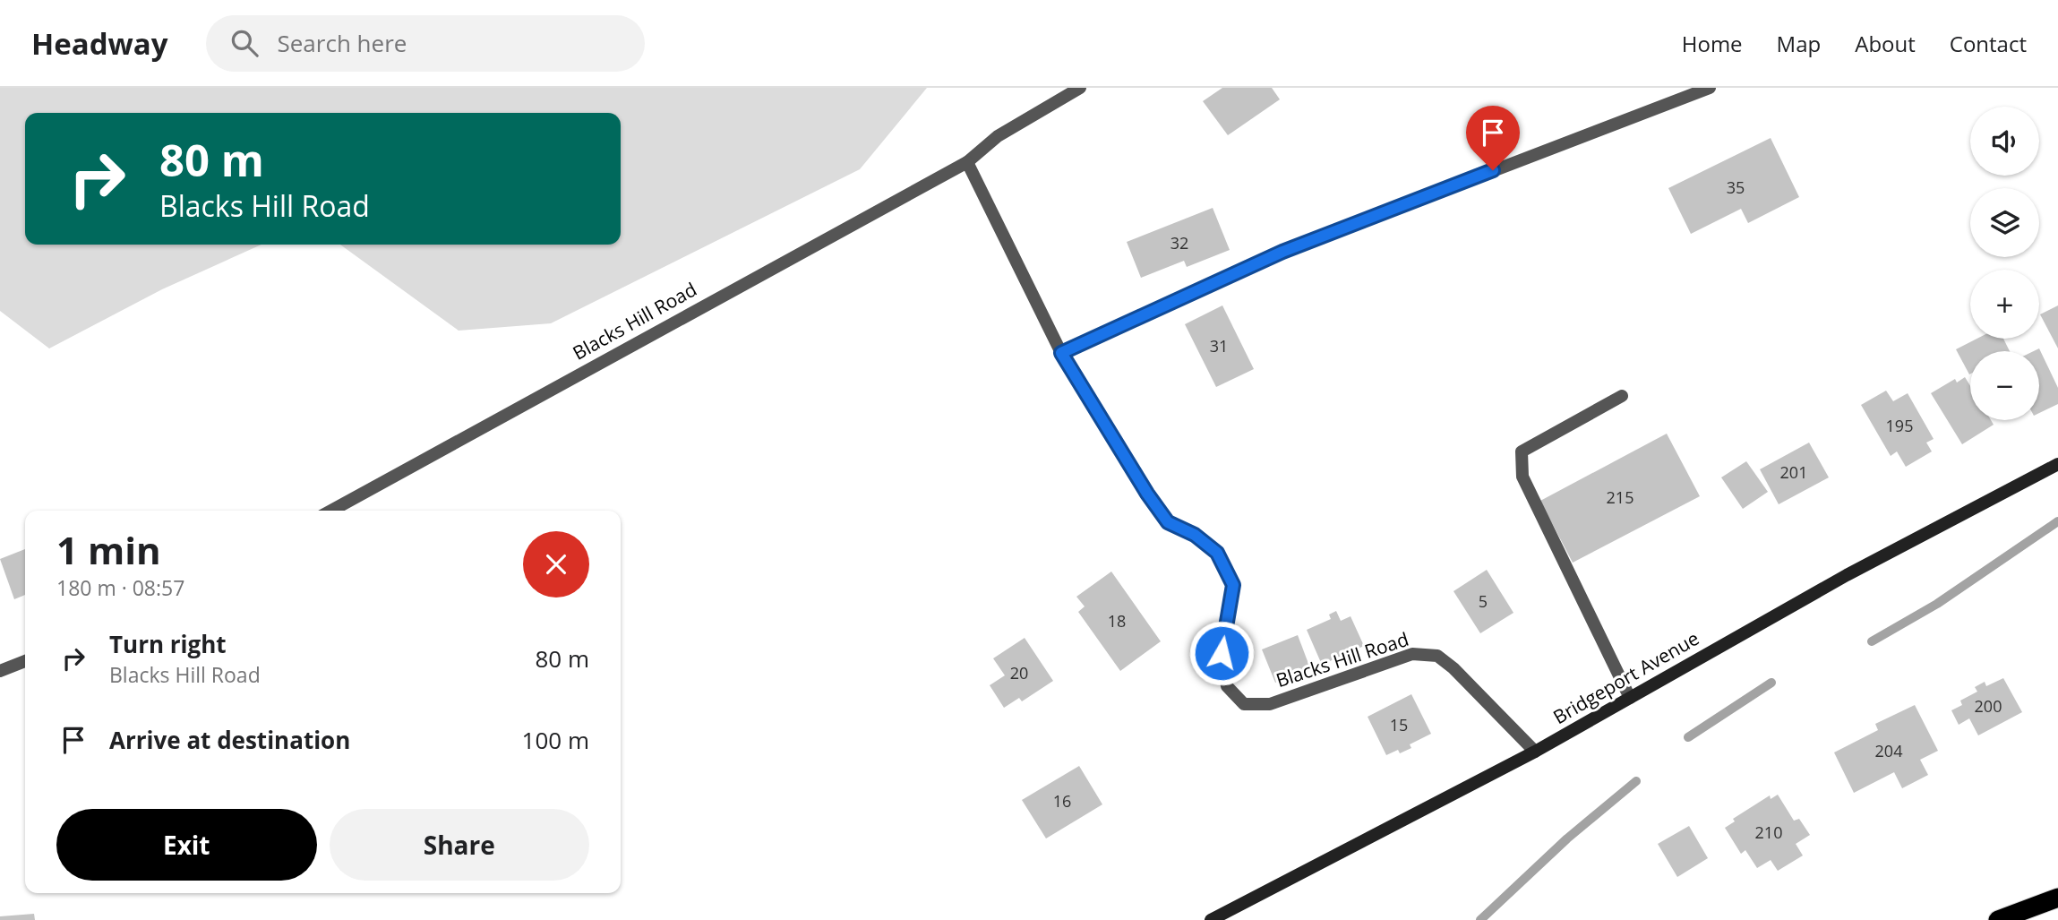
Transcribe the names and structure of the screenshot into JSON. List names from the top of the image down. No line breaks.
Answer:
{"streets":{"main road":["Bridgeport Avenue"],"street":["Blacks Hill Road"]},"crossings":[["Blacks Hill Road","Bridgeport Avenue"]],"house_numbers":["35","32","31","195","201","215","5","18","20","200","15","204","16","210"],"page":{"header":"Headway","search":"Search here","nav":["Home","Map","About","Contact"],"map_buttons":["+","−"],"turn":["80 m","Blacks Hill Road"],"heading":["1 min","180 m · 08:57"],"list":[{"name":"Turn right","note":"Blacks Hill Road","value":"80 m"},{"name":"Arrive at destination","value":"100 m"}],"buttons":["Exit","Share"]}}
